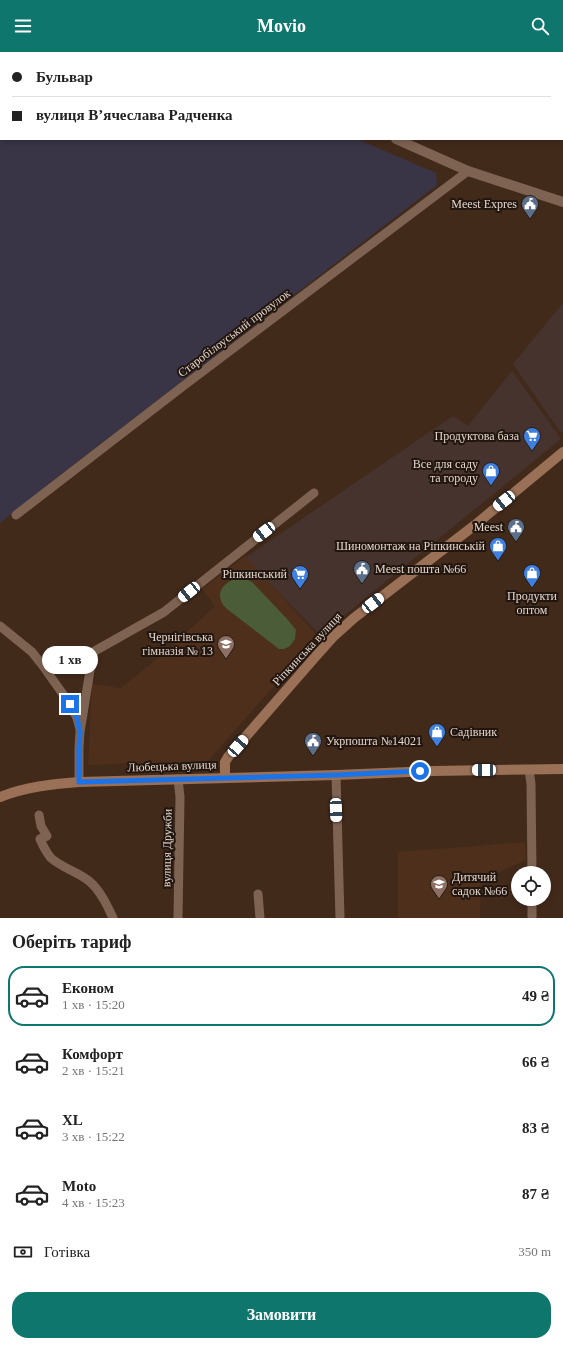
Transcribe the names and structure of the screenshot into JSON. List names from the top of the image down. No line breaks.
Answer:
{"streets":{"main road":["Ріпкинська вулиця","Любецька вулиця"],"street":["Старобілоуський провулок","вулиця Дружби"]},"crossings":[["Ріпкинська вулиця","Любецька вулиця"],["Любецька вулиця","вулиця Дружби"]],"places":{"public building":["Meest Expres","Meest","Meest пошта №66","Укрпошта №14021"],"supermarket":["Продуктова база","Ріпкинський"],"shop":["Все для саду та городу","Шиномонтаж на Ріпкинській","Продукти оптом","Садівник"],"school or university":["Чернігівська гімназія № 13","Дитячий садок №66"]},"page":{"header":"Movio","banner":["Бульвар","вулиця Вʼячеслава Радченка"],"bubble":"1 хв","heading":"Оберіть тариф","list":[{"name":"Економ","note":"1 хв · 15:20","value":"49 ₴"},{"name":"Комфорт","note":"2 хв · 15:21","value":"66 ₴"},{"name":"XL","note":"3 хв · 15:22","value":"83 ₴"},{"name":"Moto","note":"4 хв · 15:23","value":"87 ₴"}],"pay":["Готівка","350 m"],"buttons":"Замовити"}}
